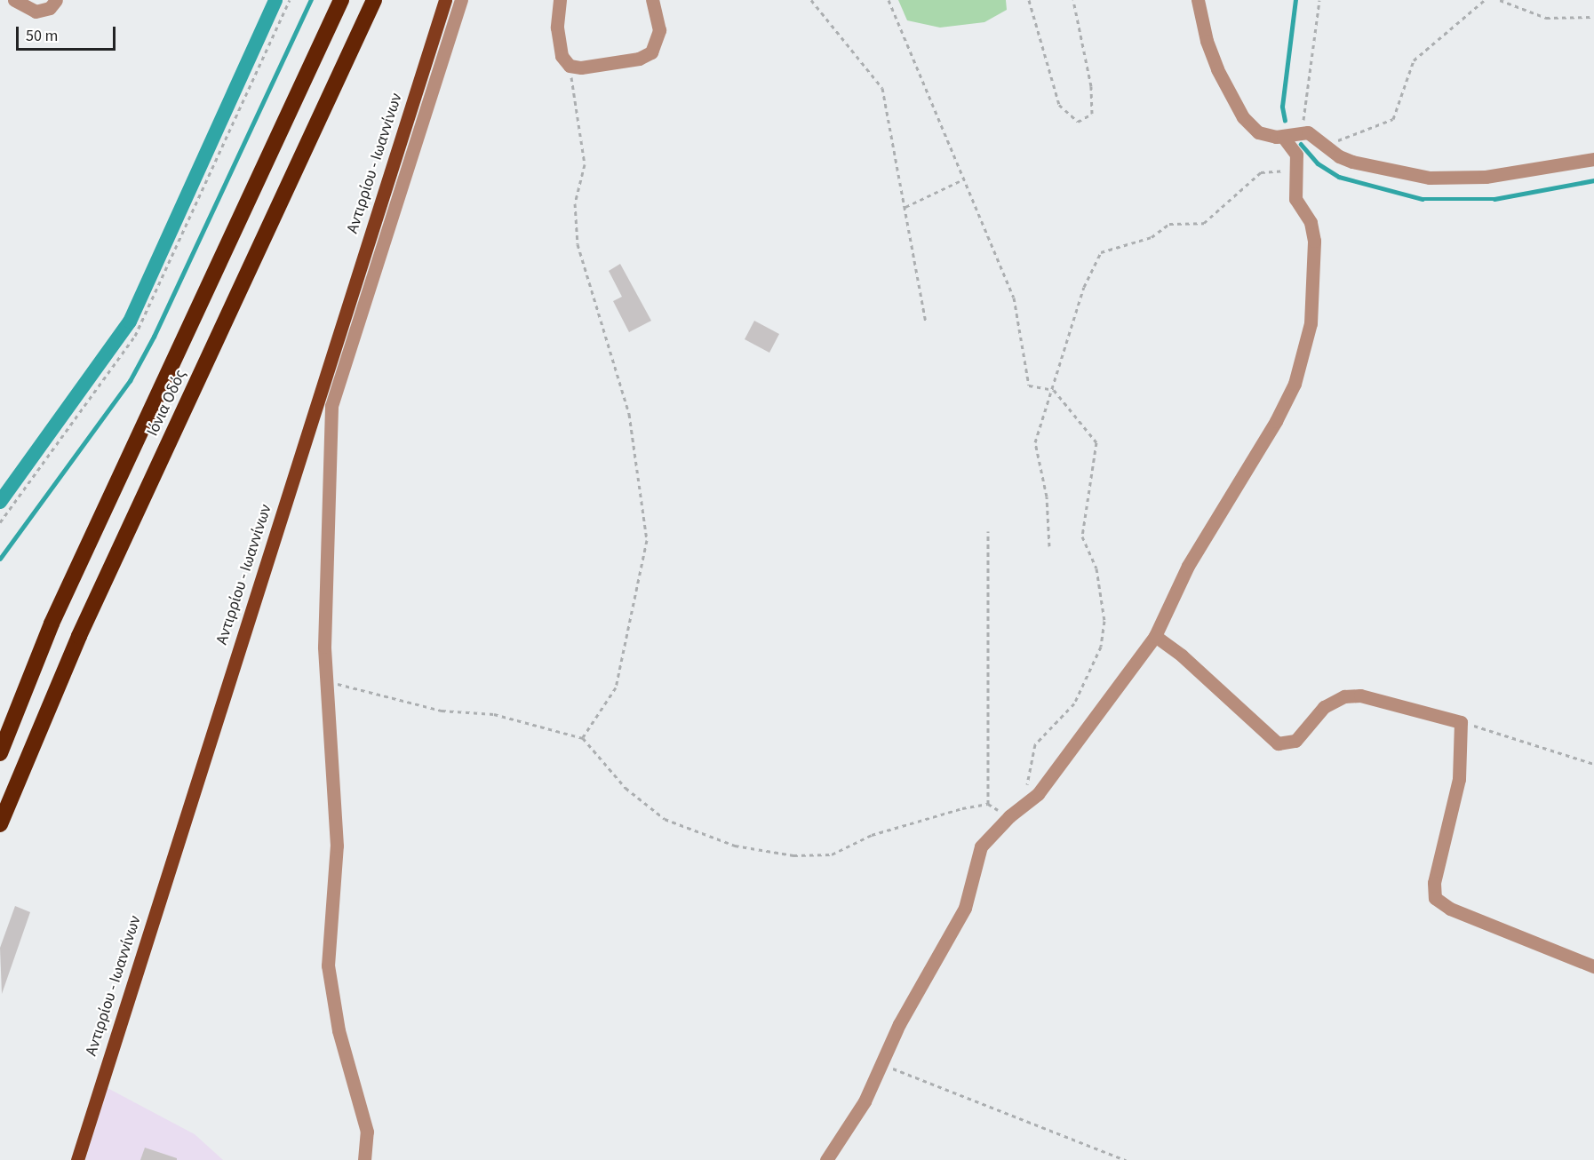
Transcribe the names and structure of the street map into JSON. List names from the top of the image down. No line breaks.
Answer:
{"streets":{"highway":["Ιόνια Οδός"],"main road":["Αντιρρίου - Ιωαννίνων"]},"scale_bar":"50 m"}
